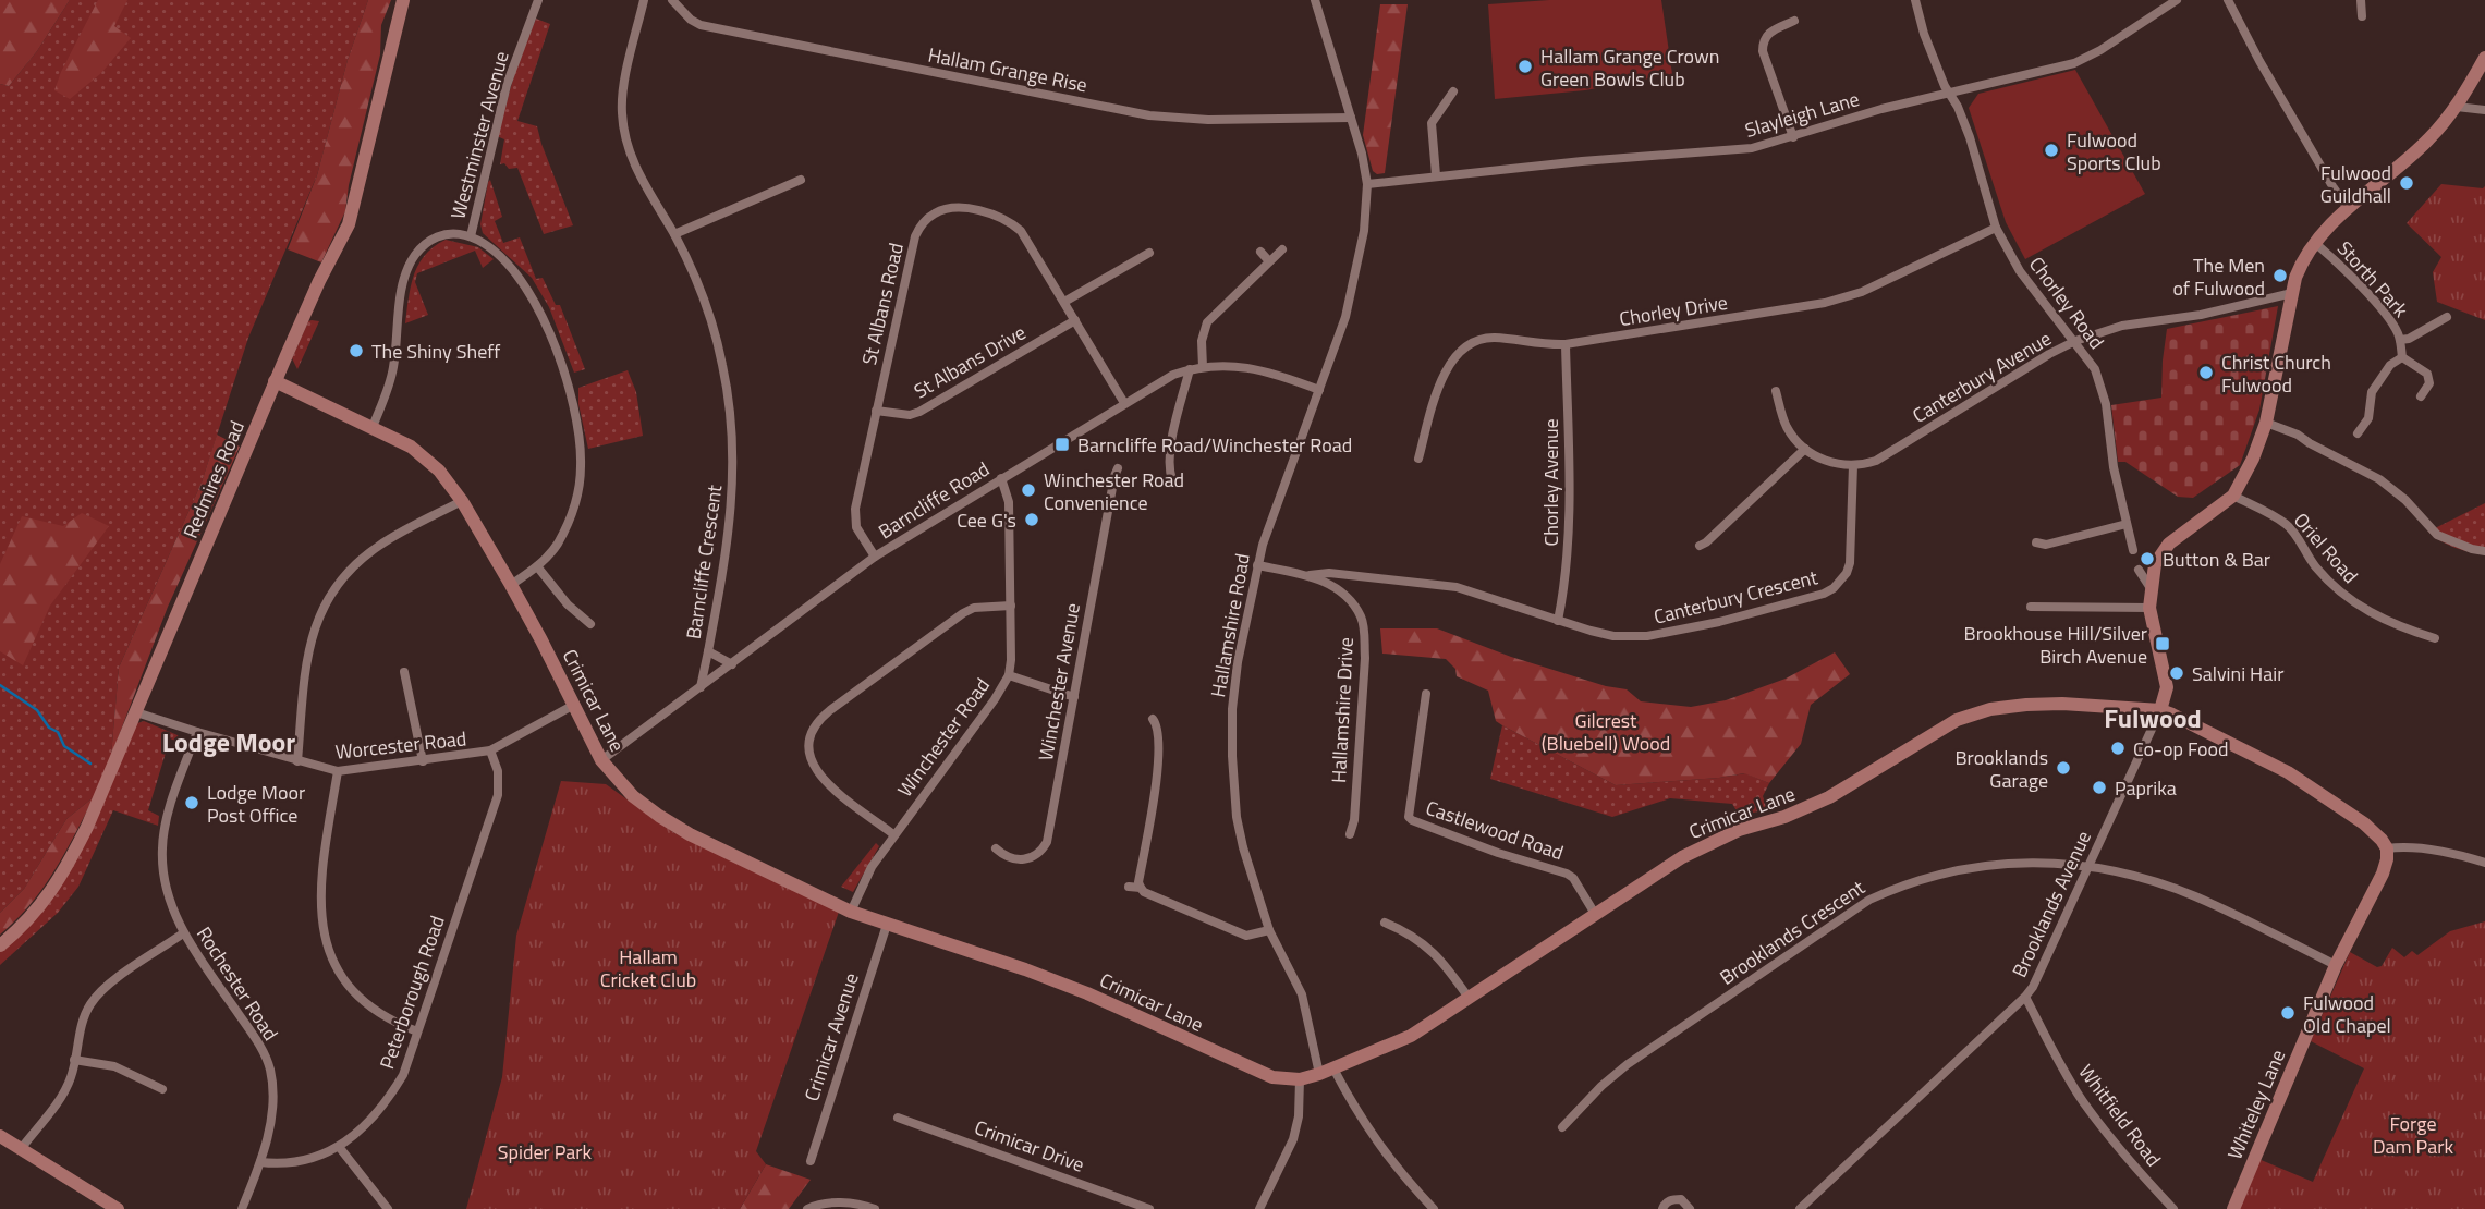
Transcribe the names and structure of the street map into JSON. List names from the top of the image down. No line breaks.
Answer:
{"streets":{"street":["Hallam Grange Rise","Slayleigh Lane","Westminster Avenue","Storth Park","Chorley Road","St Albans Road","Chorley Drive","St Albans Drive","Canterbury Avenue","Redmires Road","Chorley Avenue","Barncliffe Road","Oriel Road","Barncliffe Crescent","Canterbury Crescent","Hallamshire Road","Winchester Avenue","Crimicar Lane","Hallamshire Drive","Winchester Road","Worcester Road","Castlewood Road","Brooklands Avenue","Brooklands Crescent","Rochester Road","Peterborough Road","Crimicar Avenue","Whiteley Lane","Whitfield Road","Crimicar Drive"]},"crossings":[["Hallam Grange Rise","Hallamshire Road"],["Slayleigh Lane","Chorley Road"],["Slayleigh Lane","Hallamshire Road"],["Chorley Road","Chorley Drive"],["Chorley Road","Canterbury Avenue"],["St Albans Road","St Albans Drive"],["St Albans Road","Barncliffe Road"],["Chorley Drive","Chorley Avenue"],["Canterbury Avenue","Canterbury Crescent"],["Redmires Road","Crimicar Lane"],["Redmires Road","Worcester Road"],["Chorley Avenue","Canterbury Crescent"],["Barncliffe Road","Barncliffe Crescent"],["Barncliffe Road","Hallamshire Road"],["Barncliffe Road","Crimicar Lane"],["Barncliffe Road","Winchester Road"],["Canterbury Crescent","Hallamshire Drive"],["Hallamshire Road","Crimicar Lane"],["Hallamshire Road","Hallamshire Drive"],["Crimicar Lane","Winchester Road"],["Crimicar Lane","Worcester Road"],["Crimicar Lane","Castlewood Road"],["Crimicar Lane","Brooklands Avenue"],["Crimicar Lane","Crimicar Avenue"],["Crimicar Lane","Whiteley Lane"],["Worcester Road","Rochester Road"],["Worcester Road","Peterborough Road"],["Brooklands Avenue","Brooklands Crescent"],["Brooklands Avenue","Whitfield Road"],["Brooklands Crescent","Whiteley Lane"],["Rochester Road","Peterborough Road"]],"districts":["Fulwood","Lodge Moor"],"parks":["Gilcrest (Bluebell) Wood","Hallam Cricket Club","Forge Dam Park","Spider Park"],"places":{"other":["Hallam Grange Crown Green Bowls Club","Fulwood Sports Club","Fulwood Guildhall","The Men of Fulwood","The Shiny Sheff","Christ Church Fulwood","Winchester Road Convenience","Cee G's","Button & Bar","Salvini Hair","Co-op Food","Brooklands Garage","Paprika","Lodge Moor Post Office","Fulwood Old Chapel"],"transit":["Barncliffe Road/Winchester Road","Brookhouse Hill/Silver Birch Avenue"]}}
